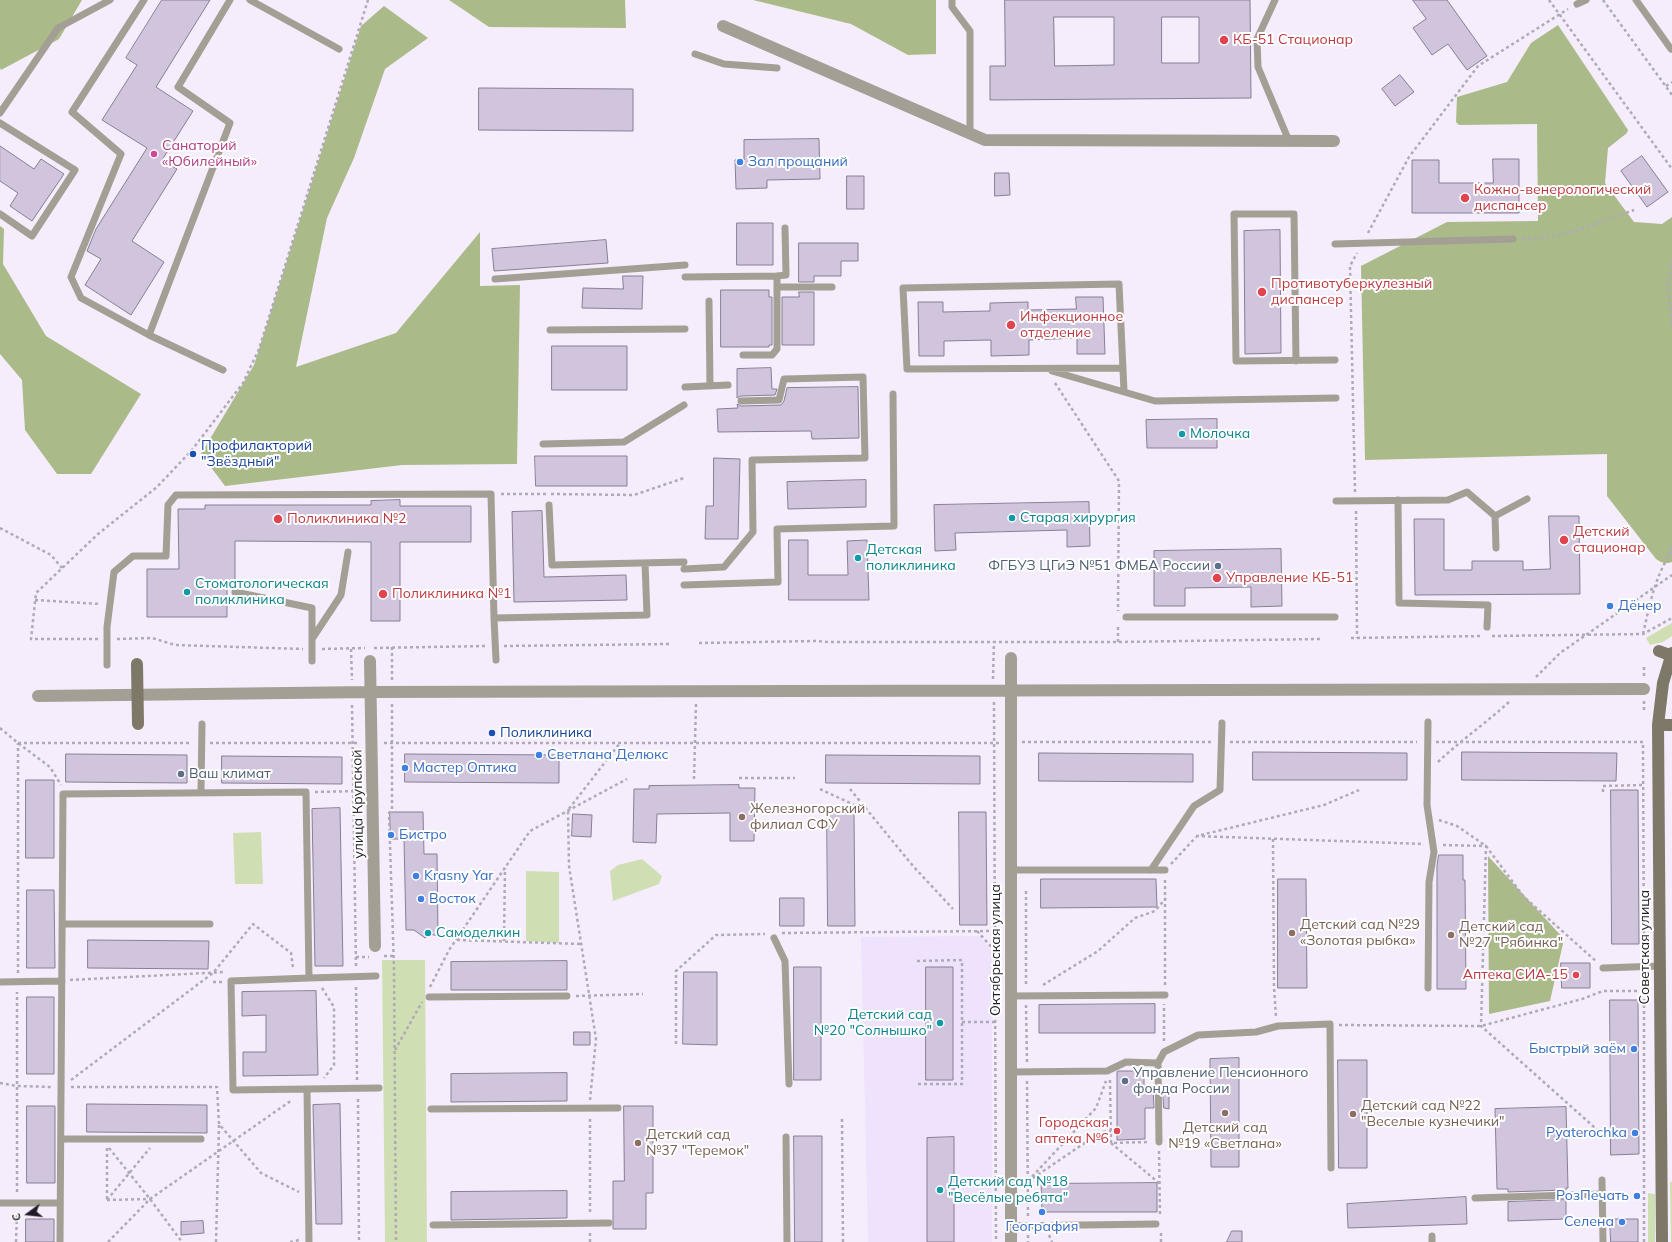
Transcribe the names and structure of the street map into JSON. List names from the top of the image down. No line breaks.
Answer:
{"streets":{"main road":["Советская улица"],"street":["улица Крупской","Октябрьская улица"]},"places":["КБ-51 Стационар","Санаторий «Юбилейный»","Зал прощаний","Кожно-венерологический диспансер","Противотуберкулезный диспансер","Инфекционное отделение","Молочка","Профилакторий \"Звёздный\"","Старая хирургия","Поликлиника №2","Детский стационар","Детская поликлиника","ФГБУЗ ЦГиЭ №51 ФМБА России","Управление КБ-51","Стоматологическая поликлиника","Поликлиника №1","Дёнер","Поликлиника","Светлана Делюкс","Мастер Оптика","Ваш климат","Железногорский филиал СФУ","Бистро","Krasny Yar","Восток","Самоделкин","Детский сад №29 «Золотая рыбка»","Детский сад №27 \"Рябинка\"","Аптека СИА-15","Детский сад №20 \"Солнышко\"","Быстрый заём","Управление Пенсионного фонда России","Детский сад №19 «Светлана»","Детский сад №22 \"Веселые кузнечики\"","Городская аптека №6","Pyaterochka","Детский сад №37 \"Теремок\"","Детский сад №18 \"Весёлые ребята\"","РозПечать","География","Селена"],"north":"left"}
